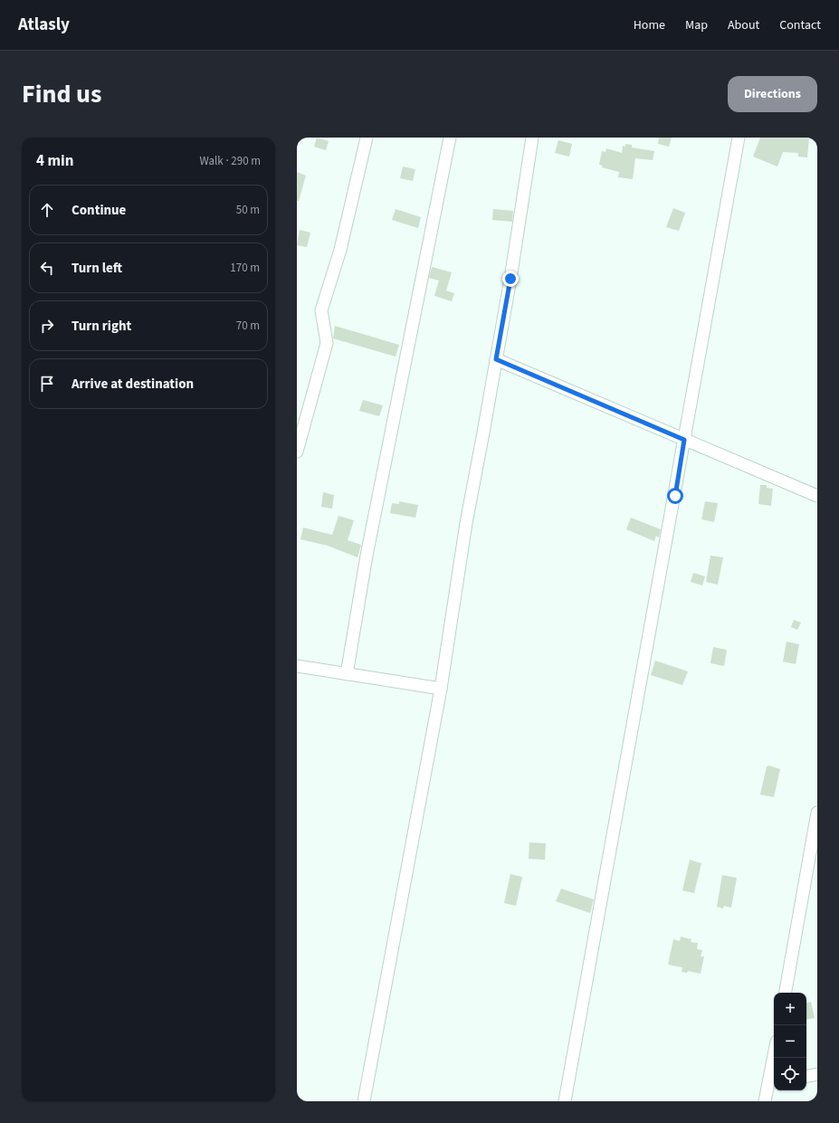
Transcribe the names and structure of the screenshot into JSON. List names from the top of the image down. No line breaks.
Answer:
{"page":{"header":"Atlasly","nav":["Home","Map","About","Contact"],"title":"Find us","buttons":"Directions","heading":["4 min","Walk · 290 m"],"list":[["Continue","50 m"],["Turn left","170 m"],["Turn right","70 m"],"Arrive at destination"],"map_buttons":["+","−"]}}
